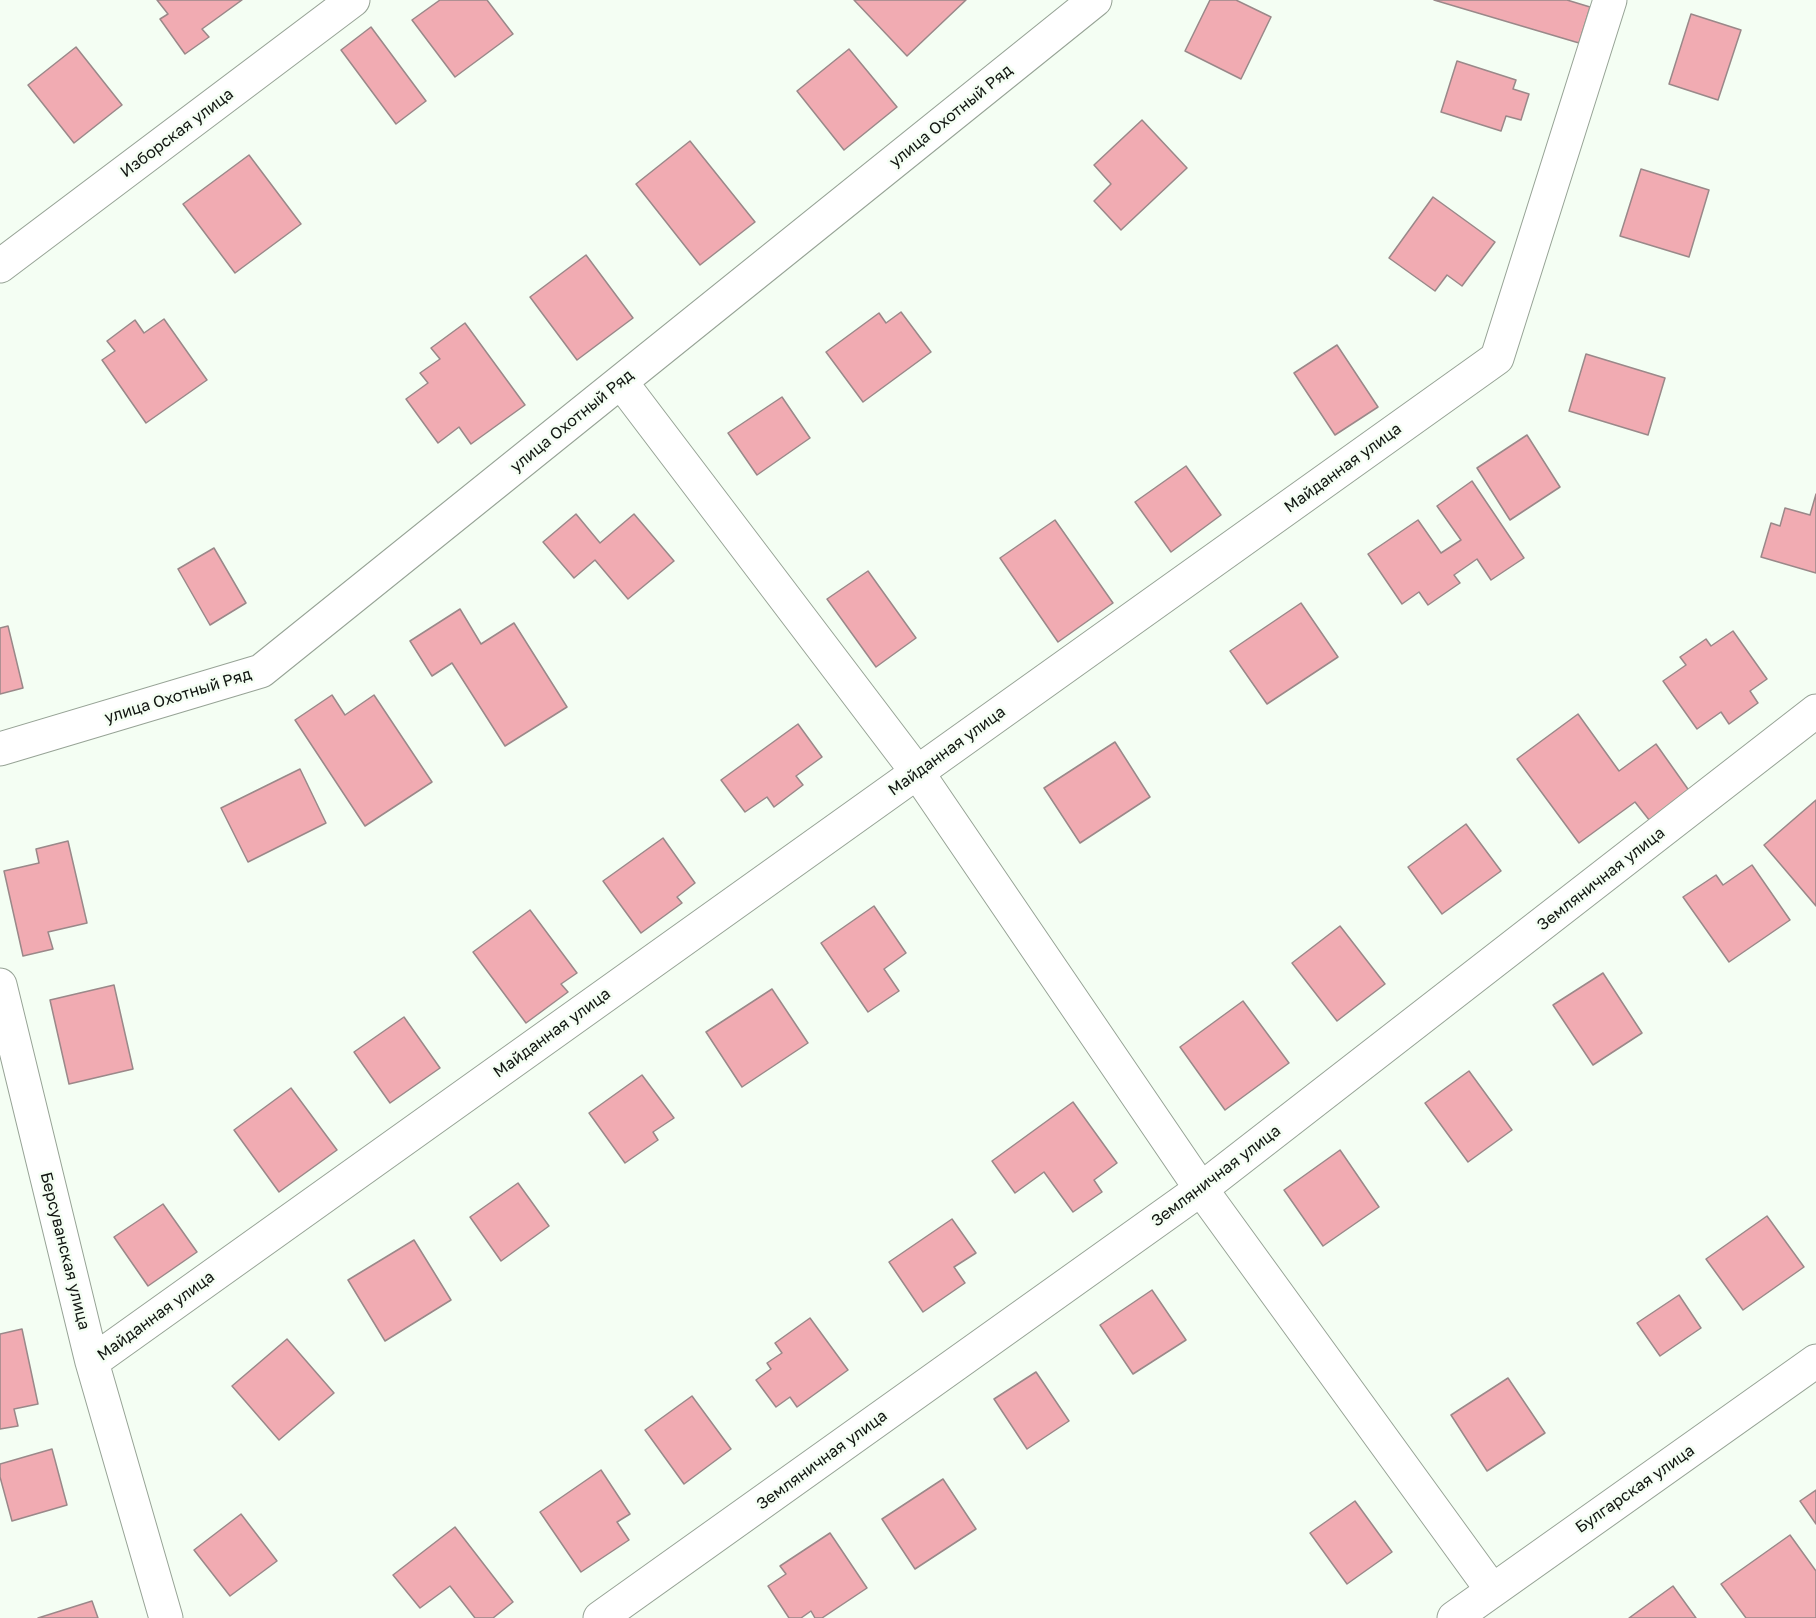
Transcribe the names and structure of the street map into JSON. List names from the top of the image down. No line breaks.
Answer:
{"streets":{"street":["улица Охотный Ряд","Изборская улица","Майданная улица","Земляничная улица","Берсуванская улица","Булгарская улица"]},"crossings":[["Майданная улица","Берсуванская улица"]]}
